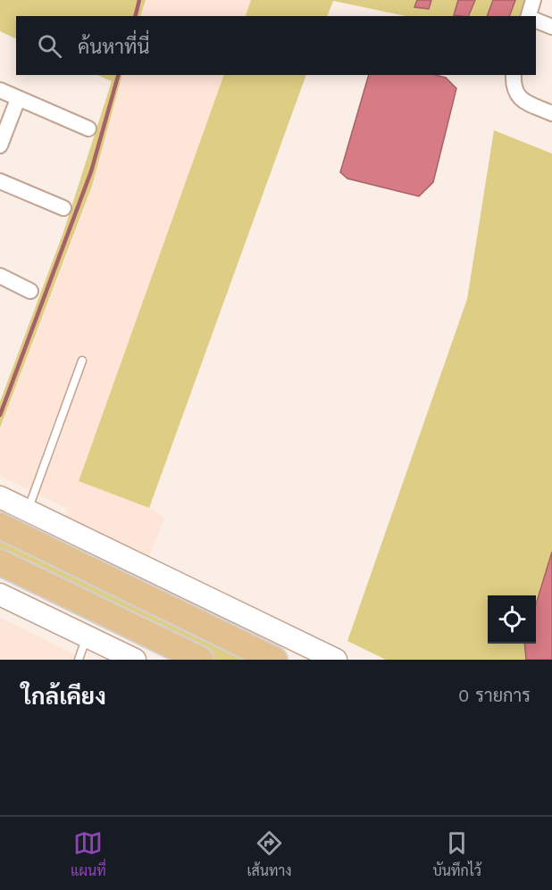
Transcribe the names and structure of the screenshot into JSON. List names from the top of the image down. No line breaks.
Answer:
{"page":{"search":"ค้นหาที่นี่","heading":["ใกล้เคียง","0 รายการ"],"nav":["แผนที่","เส้นทาง","บันทึกไว้"]}}
